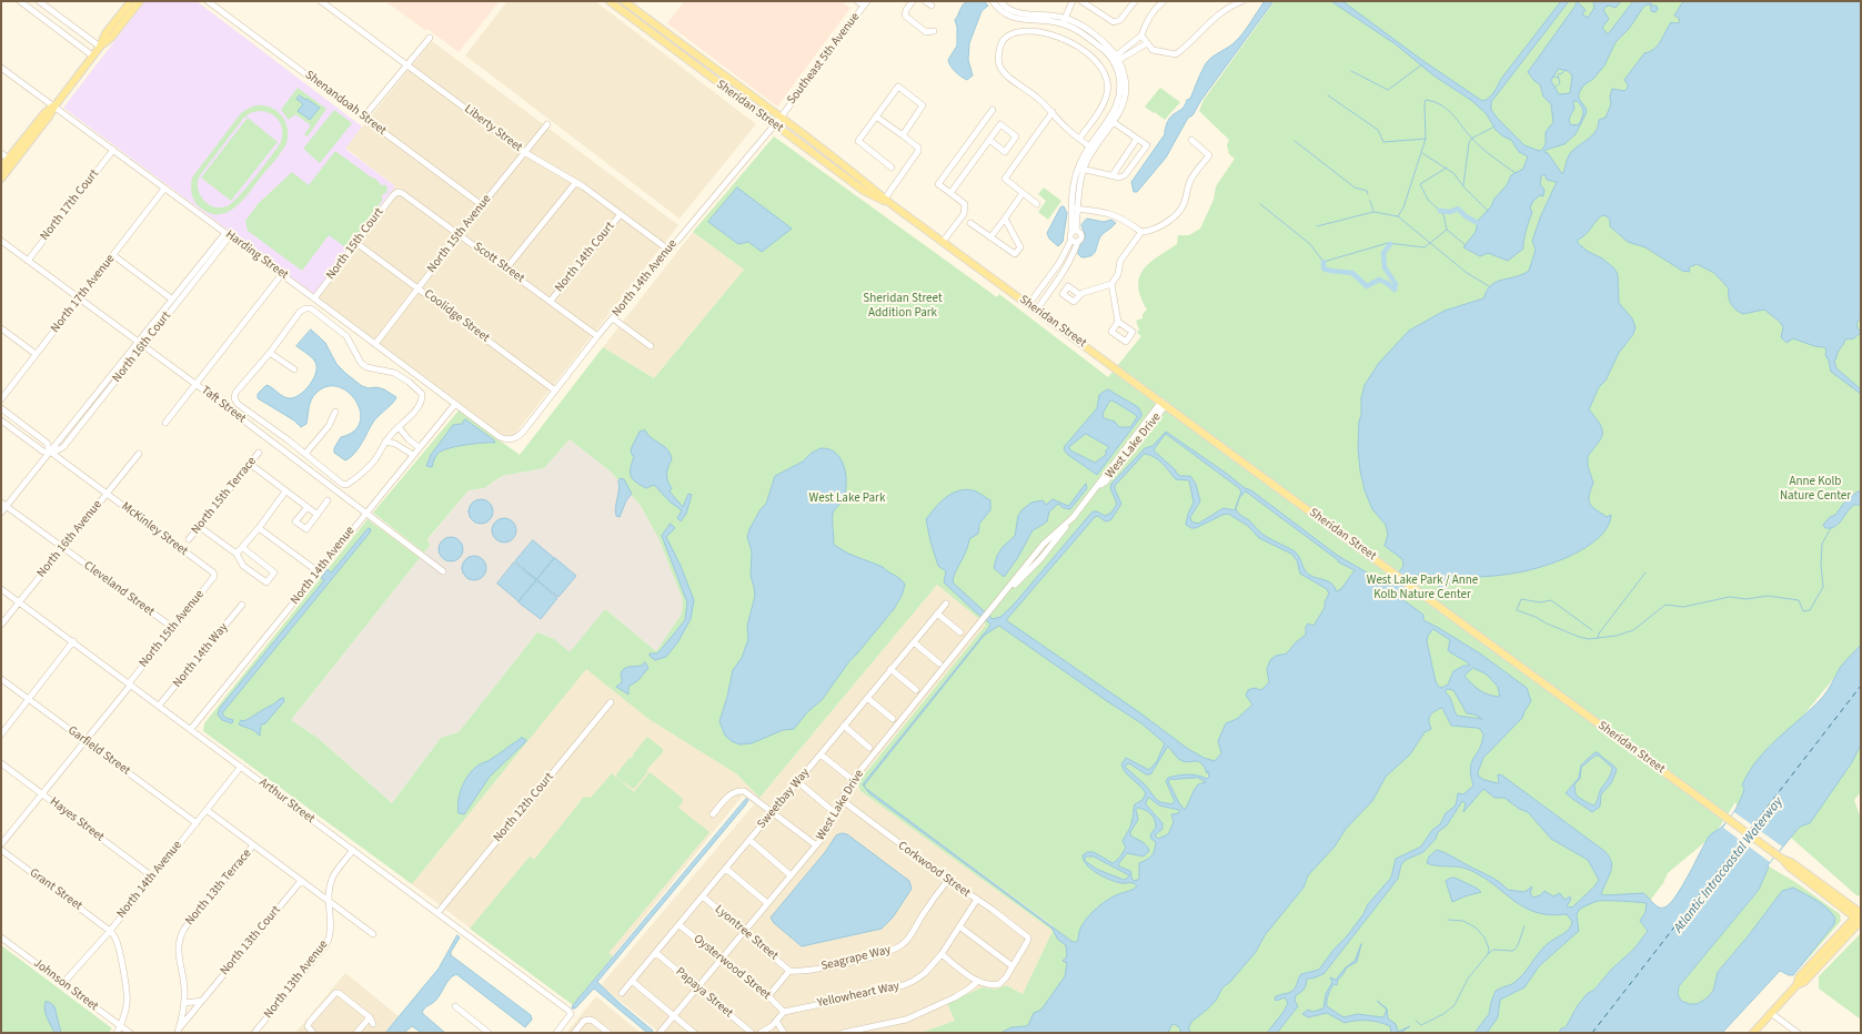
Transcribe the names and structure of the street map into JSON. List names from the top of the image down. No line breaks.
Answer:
{"streets":{"main road":["Sheridan Street"],"street":["Southeast 5th Avenue","Shenandoah Street","Liberty Street","North 17th Court","North 15th Avenue","North 15th Court","Harding Street","North 14th Court","Scott Street","North 14th Avenue","North 17th Avenue","Coolidge Street","North 16th Court","Taft Street","West Lake Drive","North 15th Terrace","McKinley Street","North 16th Avenue","Cleveland Street","North 14th Way","Garfield Street","Sweetbay Way","Arthur Street","North 12th Court","Hayes Street","Corkwood Street","North 13th Terrace","Grant Street","Lyontree Street","North 13th Court","Seagrape Way","Oysterwood Street","North 13th Avenue","Johnson Street","Papaya Street","Yellowheart Way"]},"crossings":[["Southeast 5th Avenue","Sheridan Street"],["Southeast 5th Avenue","North 14th Avenue"],["Shenandoah Street","North 15th Avenue"],["Sheridan Street","North 14th Avenue"],["Sheridan Street","West Lake Drive"],["Liberty Street","North 15th Avenue"],["Liberty Street","North 14th Court"],["Liberty Street","North 14th Avenue"],["North 17th Court","Harding Street"],["North 17th Court","Taft Street"],["North 15th Avenue","Harding Street"],["North 15th Avenue","Scott Street"],["North 15th Avenue","Coolidge Street"],["North 15th Avenue","McKinley Street"],["North 15th Avenue","Cleveland Street"],["North 15th Avenue","Garfield Street"],["North 15th Avenue","Arthur Street"],["North 15th Avenue","Hayes Street"],["North 15th Court","Harding Street"],["North 15th Court","Scott Street"],["North 15th Court","Coolidge Street"],["Harding Street","North 14th Avenue"],["Harding Street","North 17th Avenue"],["Harding Street","North 16th Court"],["North 14th Court","Scott Street"],["Scott Street","North 14th Avenue"],["North 14th Avenue","Coolidge Street"],["North 14th Avenue","Taft Street"],["North 14th Avenue","Garfield Street"],["North 14th Avenue","Arthur Street"],["North 14th Avenue","Hayes Street"],["North 14th Avenue","Grant Street"],["North 14th Avenue","Johnson Street"],["North 17th Avenue","Taft Street"],["North 16th Court","Taft Street"],["North 16th Court","McKinley Street"],["North 16th Court","Cleveland Street"],["West Lake Drive","Corkwood Street"],["West Lake Drive","Lyontree Street"],["West Lake Drive","Oysterwood Street"],["West Lake Drive","Papaya Street"],["McKinley Street","North 16th Avenue"],["North 16th Avenue","Cleveland Street"],["North 16th Avenue","Arthur Street"],["North 14th Way","Arthur Street"],["Sweetbay Way","Lyontree Street"],["Sweetbay Way","Oysterwood Street"],["Sweetbay Way","Papaya Street"],["Arthur Street","North 12th Court"],["Arthur Street","North 13th Avenue"],["Corkwood Street","Seagrape Way"],["Corkwood Street","Yellowheart Way"],["North 13th Terrace","North 13th Court"],["Lyontree Street","Seagrape Way"],["Oysterwood Street","Yellowheart Way"]],"water":["Atlantic Intracoastal Waterway"],"parks":["Sheridan Street Addition Park","Anne Kolb Nature Center","West Lake Park","West Lake Park / Anne Kolb Nature Center"]}
